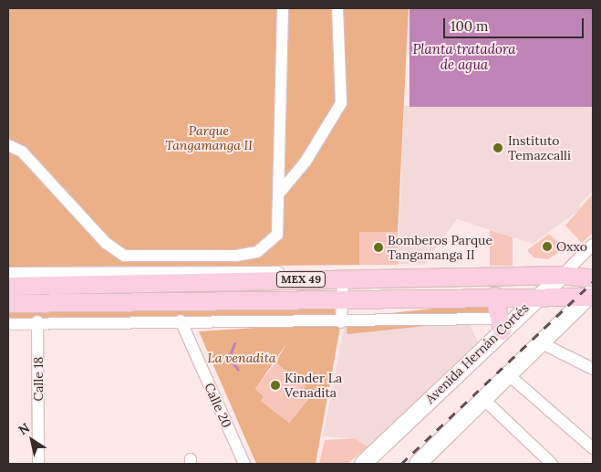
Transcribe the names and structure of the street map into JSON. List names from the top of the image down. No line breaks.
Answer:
{"streets":{"main road":["MEX 49","Avenida Hernán Cortés"],"street":["Calle 18","Calle 20"]},"crossings":[["MEX 49","Avenida Hernán Cortés"]],"water":["Planta tratadora de agua"],"parks":["Parque Tangamanga II","La venadita"],"places":["Instituto Temazcalli","Oxxo","Bomberos Parque Tangamanga II","Kinder La Venadita"],"scale_bar":"100 m","north":"top left"}
